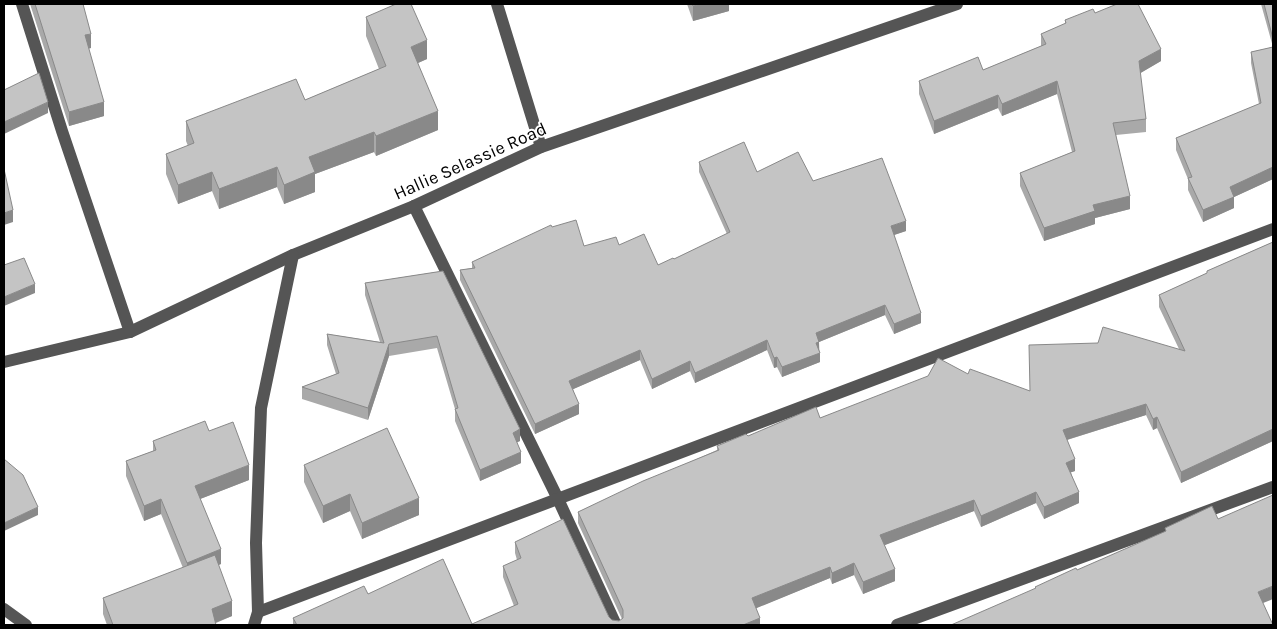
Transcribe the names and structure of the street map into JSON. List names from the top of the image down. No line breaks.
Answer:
{"streets":{"street":["Hallie Selassie Road"]}}
